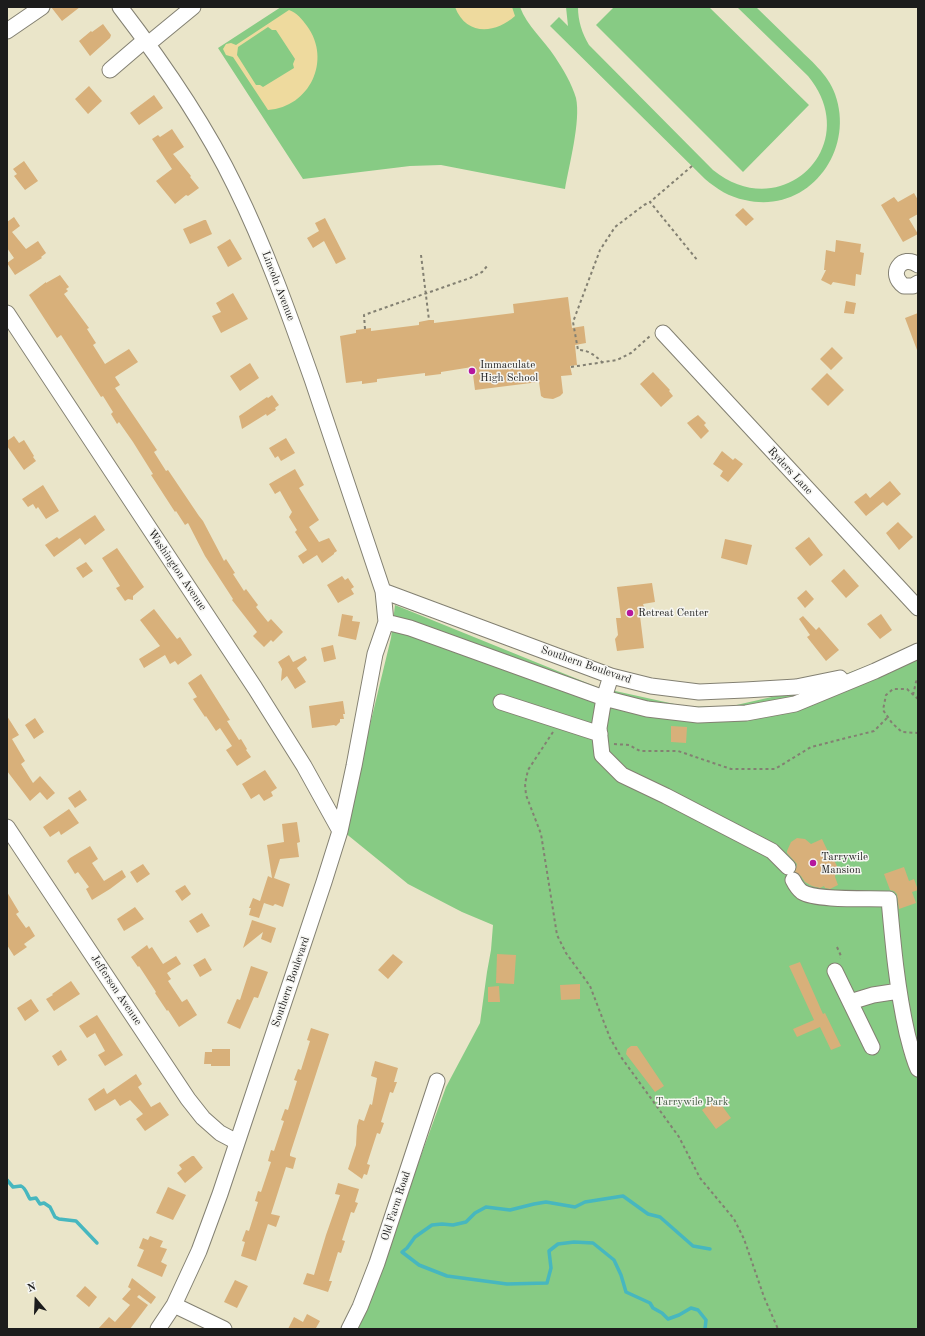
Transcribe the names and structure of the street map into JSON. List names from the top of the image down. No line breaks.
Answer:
{"streets":{"street":["Lincoln Avenue","Ryders Lane","Washington Avenue","Southern Boulevard","Jefferson Avenue","Old Farm Road"]},"crossings":[["Lincoln Avenue","Southern Boulevard"],["Washington Avenue","Southern Boulevard"],["Southern Boulevard","Jefferson Avenue"]],"parks":["Tarrywile Park"],"places":["Immaculate High School","Retreat Center","Tarrywile Mansion"],"north":"top"}
